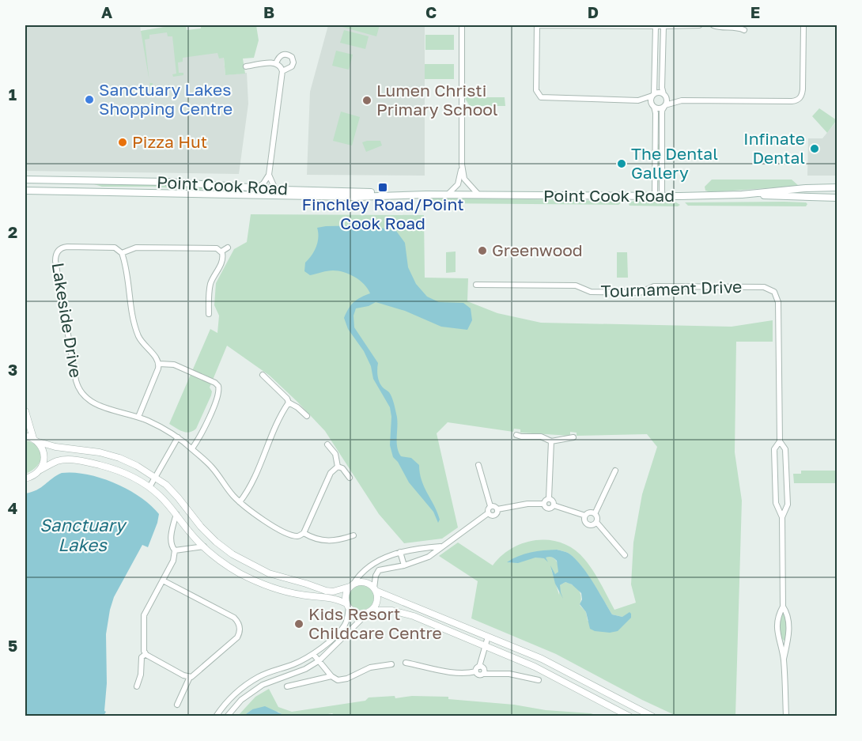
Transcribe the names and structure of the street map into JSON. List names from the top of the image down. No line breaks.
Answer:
{"streets":{"main road":["Point Cook Road"],"street":["Tournament Drive","Lakeside Drive"]},"water":["Sanctuary Lakes"],"places":{"other":["Sanctuary Lakes Shopping Centre","Lumen Christi Primary School","Pizza Hut","Infinate Dental","The Dental Gallery","Greenwood","Kids Resort Childcare Centre"],"transit":["Finchley Road/Point Cook Road"]},"grid":{"columns":["A","B","C","D","E"],"rows":["1","2","3","4","5"]}}
